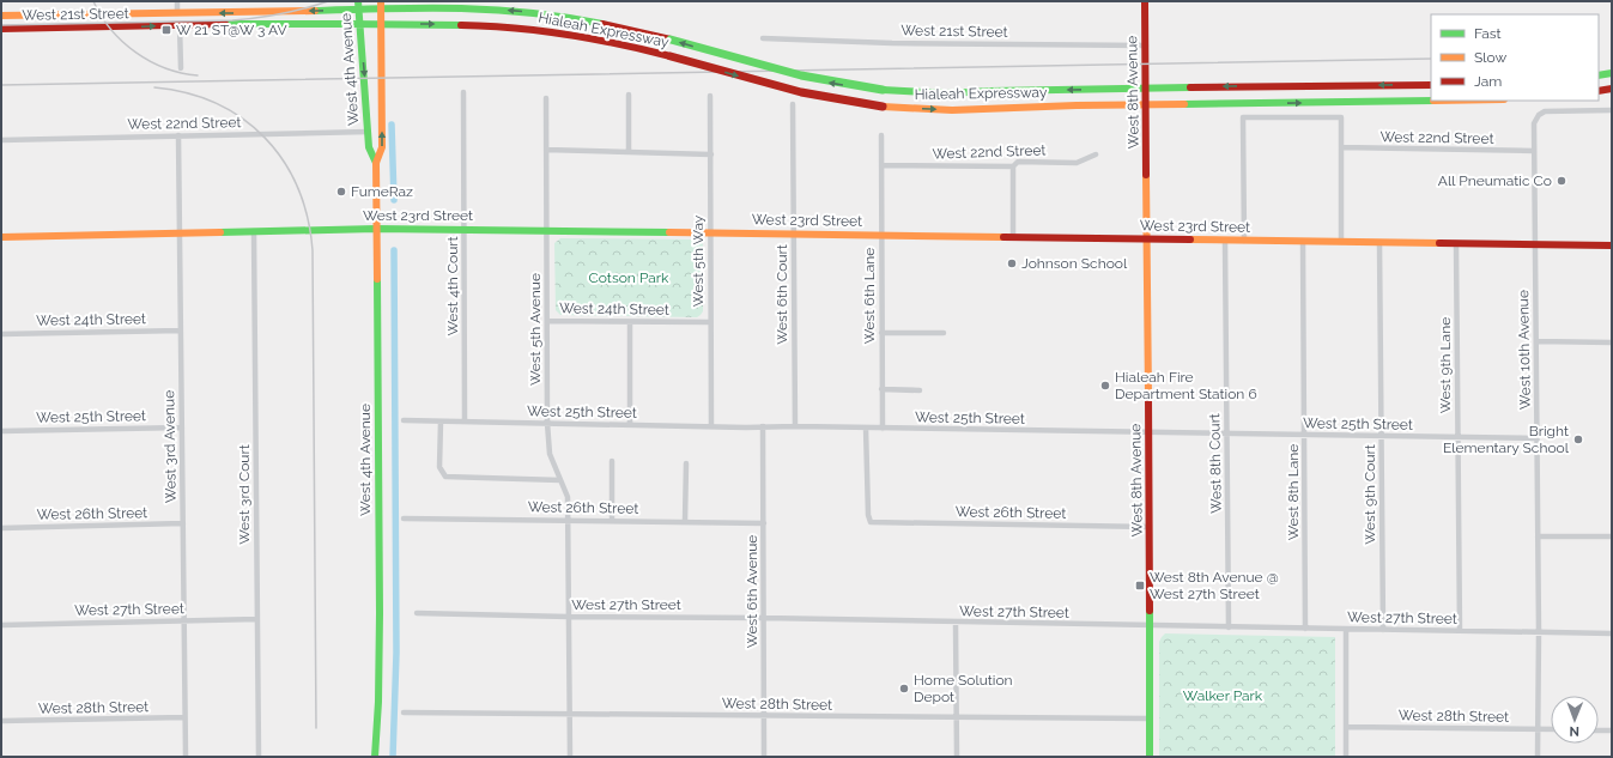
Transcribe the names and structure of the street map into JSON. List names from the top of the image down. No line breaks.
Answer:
{"streets":{"main road":["West 21st Street","Hialeah Expressway","West 4th Avenue","West 8th Avenue","West 23rd Street"],"street":["West 22nd Street","West 5th Way","West 4th Court","West 6th Court","West 6th Lane","West 24th Street","West 5th Avenue","West 10th Avenue","West 9th Lane","West 25th Street","West 3rd Avenue","West 8th Court","West 8th Lane","West 3rd Court","West 9th Court","West 26th Street","West 6th Avenue","West 27th Street","West 28th Street"]},"crossings":[["West 21st Street","Hialeah Expressway"],["West 21st Street","West 4th Avenue"],["West 21st Street","West 8th Avenue"],["Hialeah Expressway","West 4th Avenue"],["Hialeah Expressway","West 8th Avenue"],["West 4th Avenue","West 22nd Street"],["West 4th Avenue","West 23rd Street"],["West 8th Avenue","West 23rd Street"],["West 8th Avenue","West 25th Street"],["West 8th Avenue","West 26th Street"],["West 8th Avenue","West 27th Street"],["West 8th Avenue","West 28th Street"],["West 22nd Street","West 6th Lane"],["West 22nd Street","West 10th Avenue"],["West 22nd Street","West 3rd Avenue"],["West 23rd Street","West 5th Way"],["West 23rd Street","West 4th Court"],["West 23rd Street","West 6th Court"],["West 23rd Street","West 6th Lane"],["West 23rd Street","West 5th Avenue"],["West 23rd Street","West 10th Avenue"],["West 23rd Street","West 9th Lane"],["West 23rd Street","West 3rd Avenue"],["West 23rd Street","West 8th Court"],["West 23rd Street","West 8th Lane"],["West 23rd Street","West 3rd Court"],["West 23rd Street","West 9th Court"],["West 5th Way","West 24th Street"],["West 5th Way","West 25th Street"],["West 4th Court","West 25th Street"],["West 6th Court","West 25th Street"],["West 6th Lane","West 25th Street"],["West 24th Street","West 5th Avenue"],["West 24th Street","West 3rd Avenue"],["West 5th Avenue","West 25th Street"],["West 5th Avenue","West 26th Street"],["West 5th Avenue","West 27th Street"],["West 5th Avenue","West 28th Street"],["West 10th Avenue","West 25th Street"],["West 10th Avenue","West 27th Street"],["West 10th Avenue","West 28th Street"],["West 9th Lane","West 25th Street"],["West 9th Lane","West 27th Street"],["West 25th Street","West 3rd Avenue"],["West 25th Street","West 8th Court"],["West 25th Street","West 8th Lane"],["West 25th Street","West 9th Court"],["West 25th Street","West 26th Street"],["West 25th Street","West 6th Avenue"],["West 3rd Avenue","West 26th Street"],["West 3rd Avenue","West 27th Street"],["West 3rd Avenue","West 28th Street"],["West 8th Court","West 27th Street"],["West 8th Lane","West 27th Street"],["West 3rd Court","West 27th Street"],["West 9th Court","West 27th Street"],["West 26th Street","West 6th Avenue"],["West 6th Avenue","West 27th Street"],["West 6th Avenue","West 28th Street"]],"parks":["Cotson Park","Walker Park"],"places":{"transit":["W 21 ST@W 3 AV","West 8th Avenue @ West 27th Street"],"other":["All Pneumatic Co","FumeRaz","Johnson School","Hialeah Fire Department Station 6","Bright Elementary School","Home Solution Depot"]},"legend":["Fast","Slow","Jam"],"north":"bottom"}
